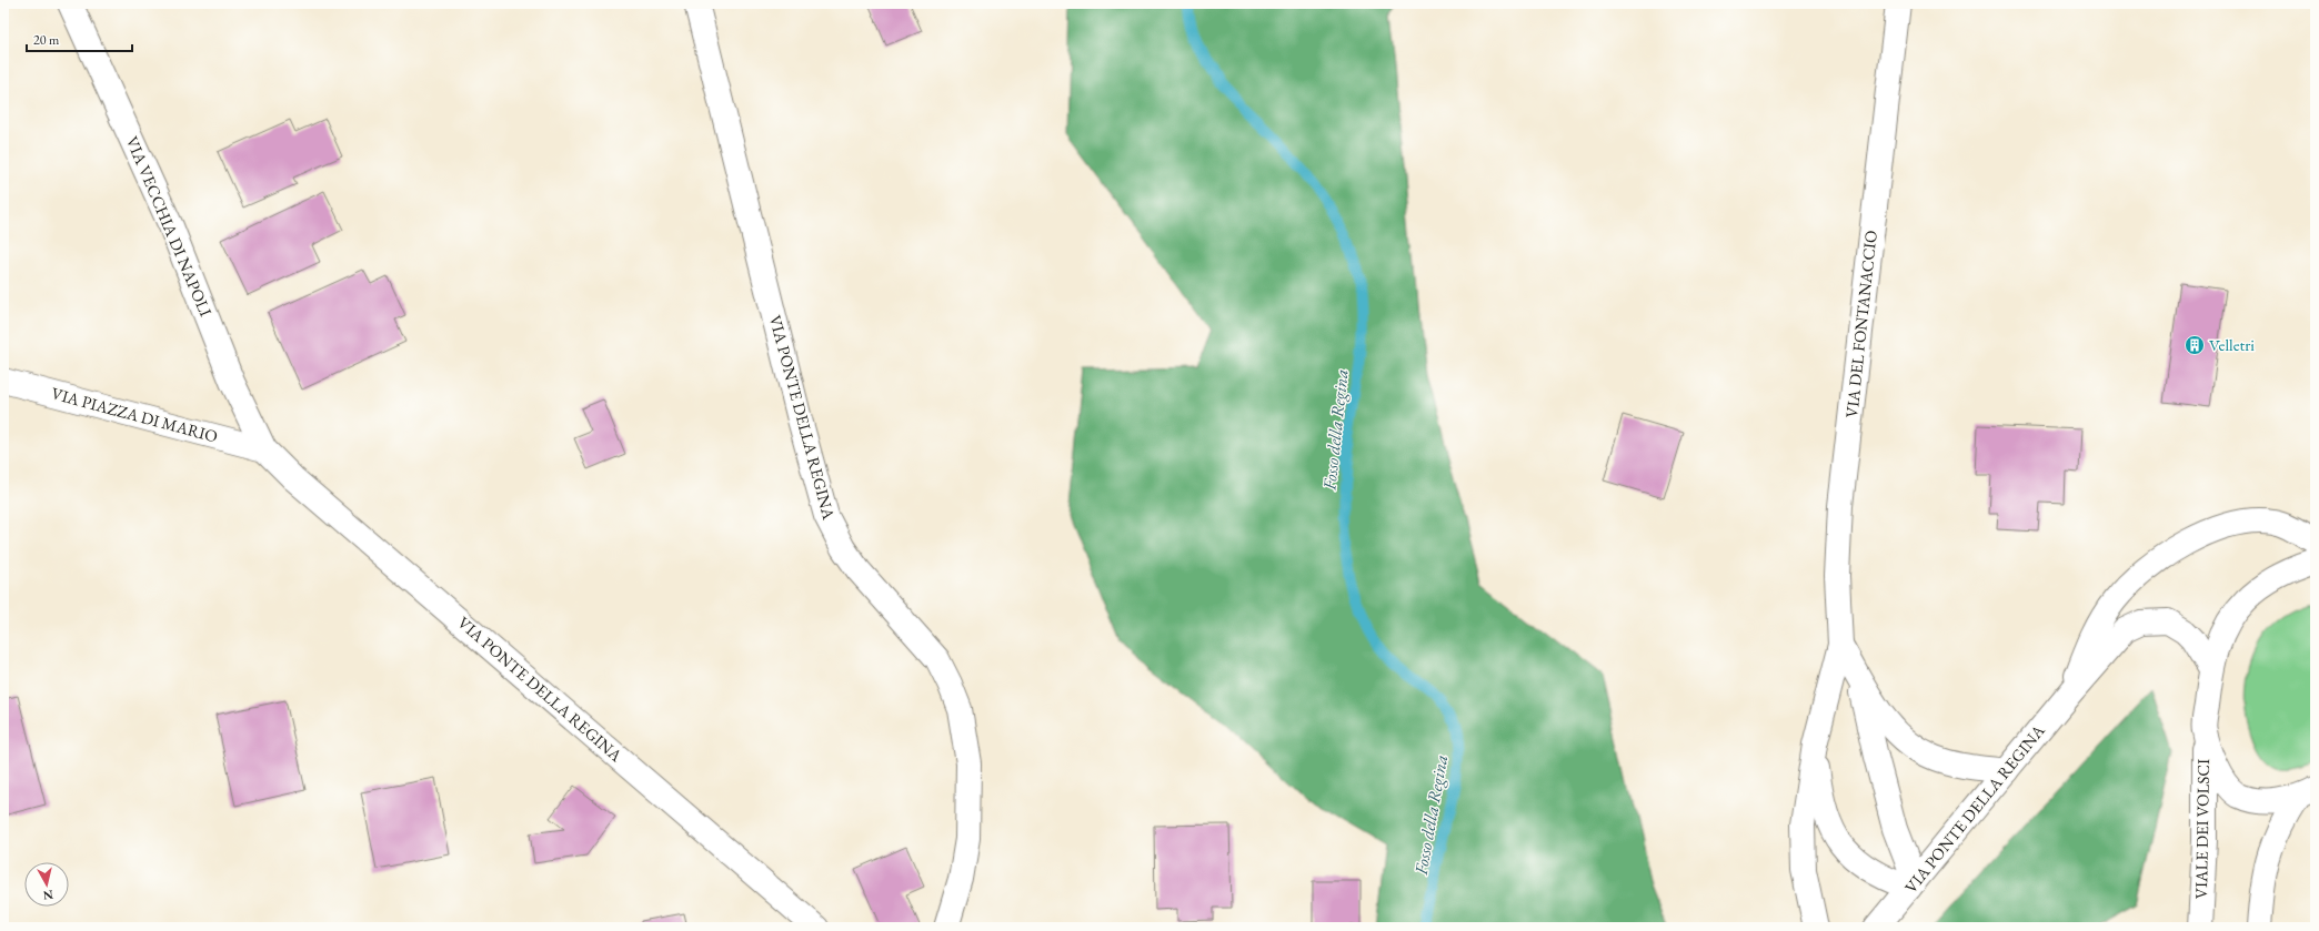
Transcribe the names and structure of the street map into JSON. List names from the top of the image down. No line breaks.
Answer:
{"streets":{"street":["VIA VECCHIA DI NAPOLI","VIA DEL FONTANACCIO","VIA PIAZZA DI MARIO","VIA PONTE DELLA REGINA","VIALE DEI VOLSCI"]},"crossings":[["VIA VECCHIA DI NAPOLI","VIA PIAZZA DI MARIO"],["VIA VECCHIA DI NAPOLI","VIA PONTE DELLA REGINA"],["VIA DEL FONTANACCIO","VIA PONTE DELLA REGINA"],["VIA PIAZZA DI MARIO","VIA PONTE DELLA REGINA"],["VIA PONTE DELLA REGINA","VIALE DEI VOLSCI"]],"water":["Fosso della Regina"],"places":{"building":["Velletri"]},"scale_bar":"20 m","north":"bottom"}
